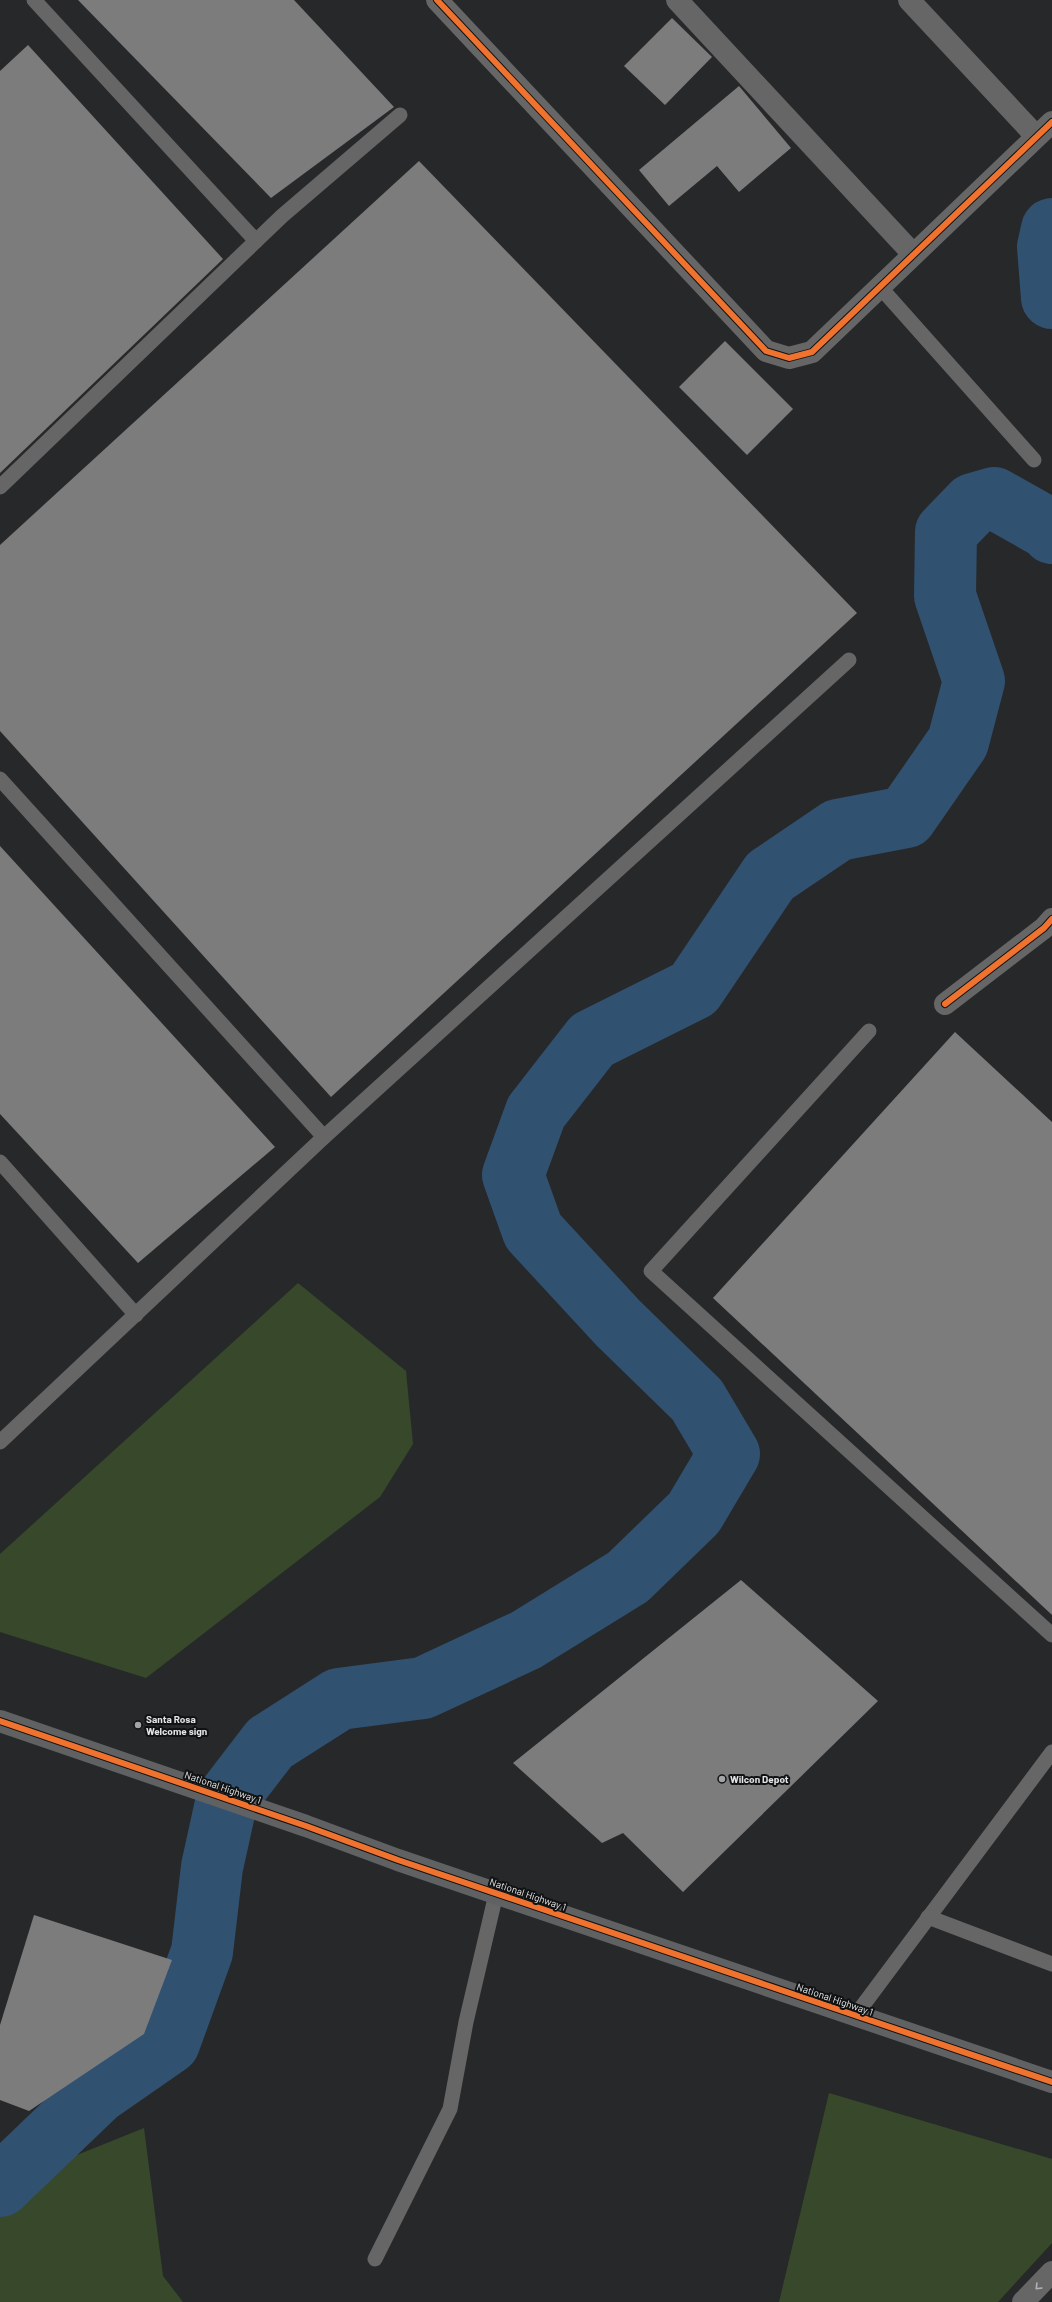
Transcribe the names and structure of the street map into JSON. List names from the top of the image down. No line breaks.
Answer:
{"streets":{"highway":["National Highway 1"]},"places":["Santa Rosa Welcome sign","Wilcon Depot"]}
